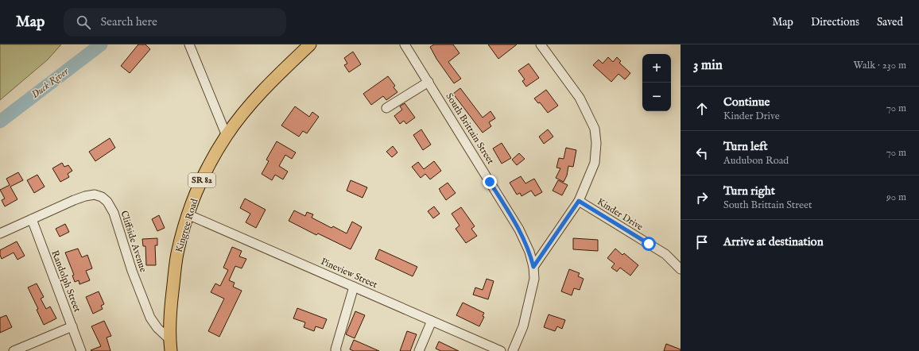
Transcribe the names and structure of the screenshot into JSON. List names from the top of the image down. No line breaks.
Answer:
{"streets":{"main road":["SR 82","Kingree Road"],"street":["South Brittain Street","Kinder Drive","Cliffside Avenue","Pineview Street","Randolph Street"]},"crossings":[["Kingree Road","Cliffside Avenue"],["Kingree Road","Pineview Street"],["Cliffside Avenue","Randolph Street"]],"water":["Duck River"],"page":{"header":"Map","search":"Search here","nav":["Map","Directions","Saved"],"heading":["3 min","Walk · 230 m"],"map_buttons":["+","−"],"list":[["Continue","Kinder Drive","70 m"],["Turn left","Audubon Road","70 m"],["Turn right","South Brittain Street","90 m"],"Arrive at destination"]}}
